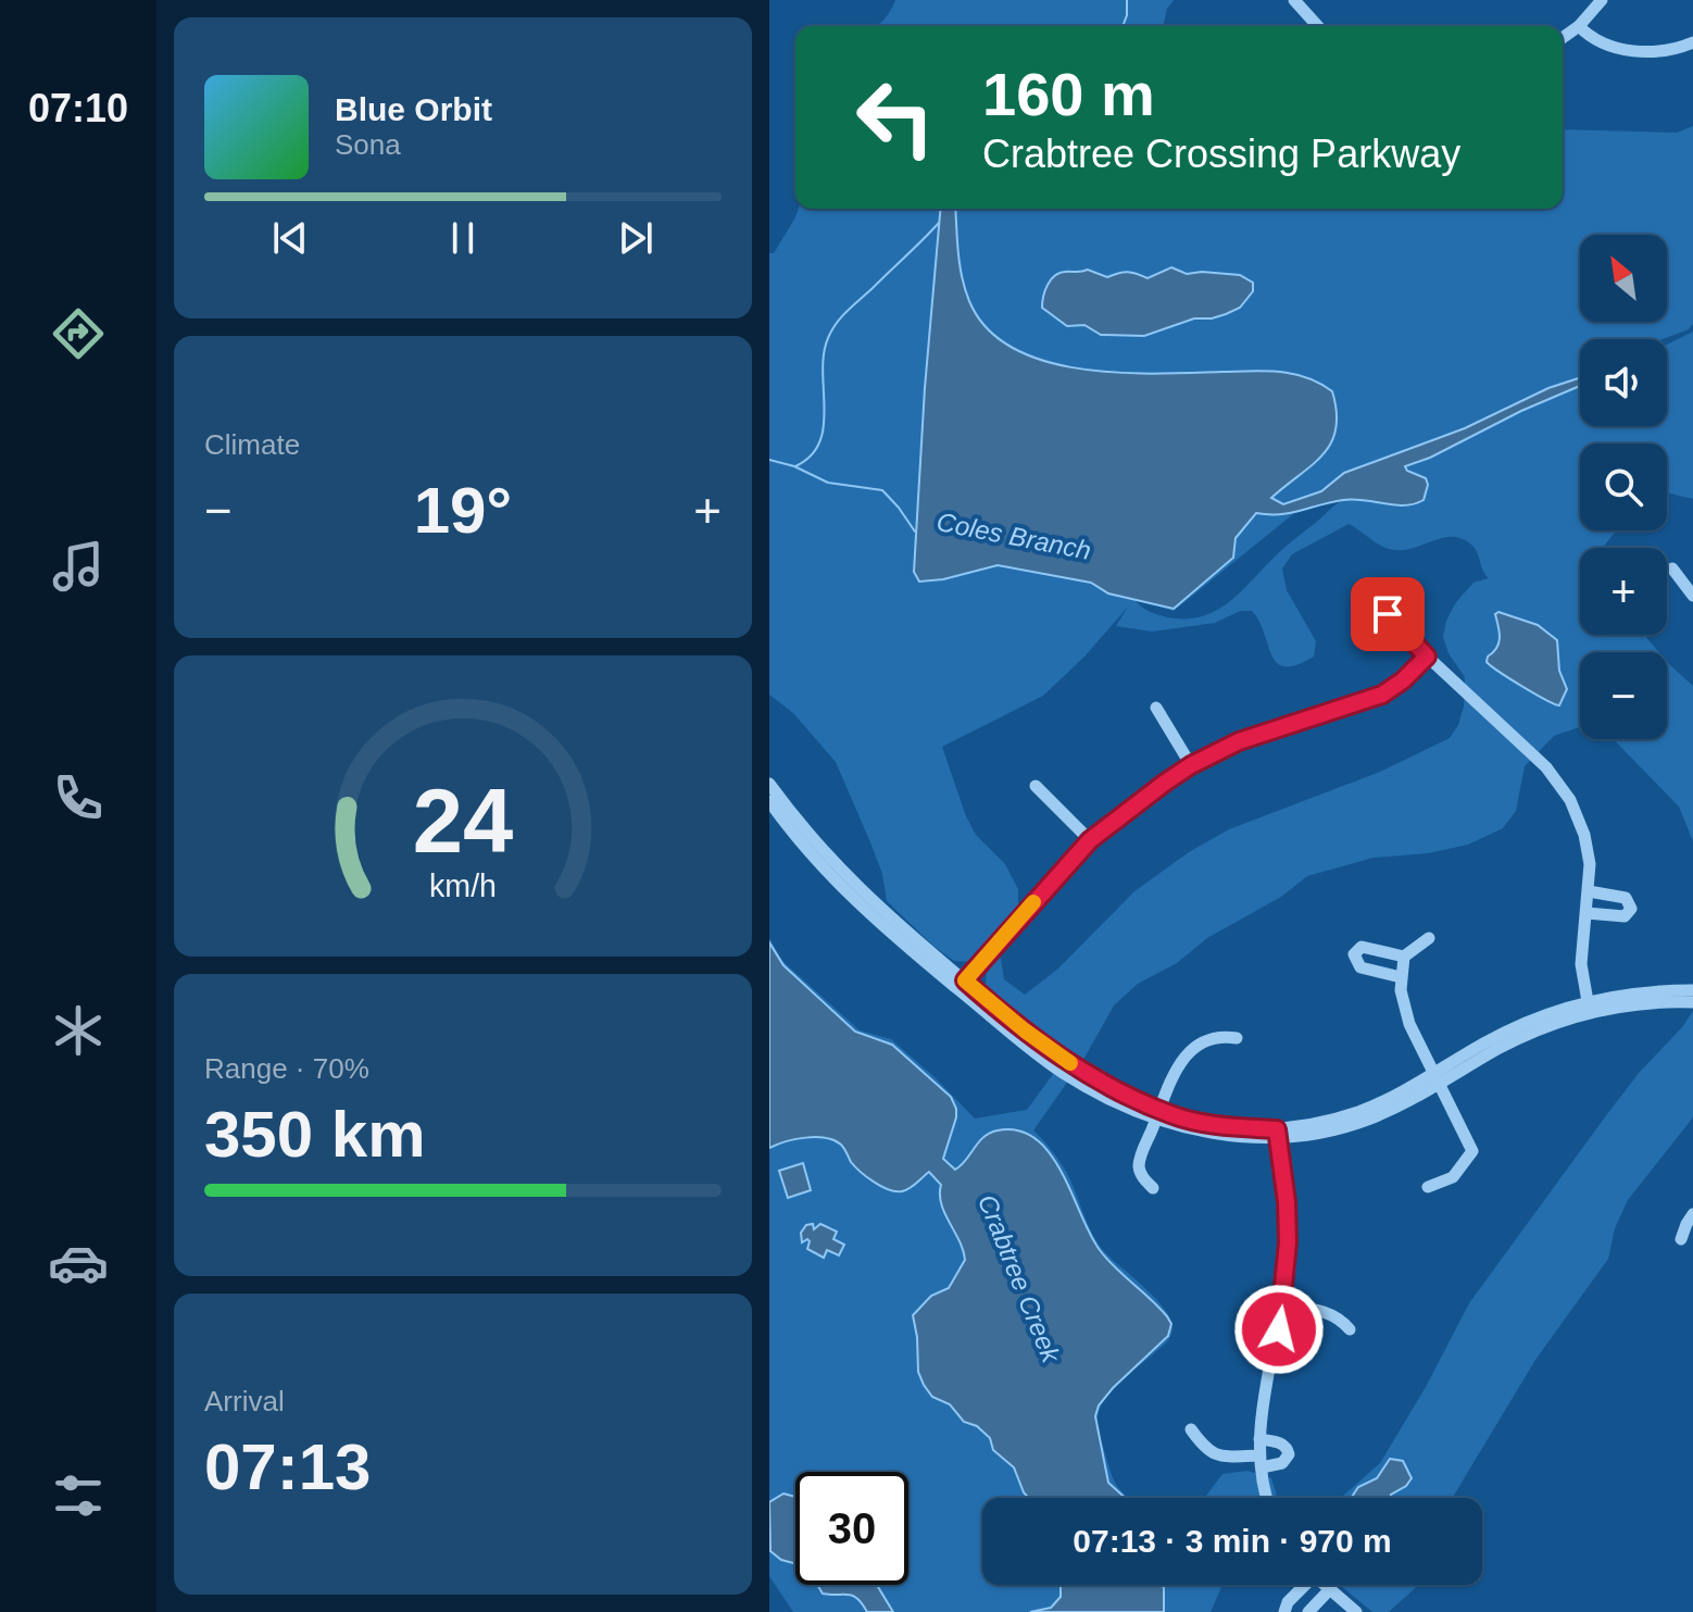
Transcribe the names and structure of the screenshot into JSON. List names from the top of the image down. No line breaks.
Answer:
{"water":["Coles Branch","Crabtree Creek"],"north":"top left","page":{"tabs":"07:10","turn":["160 m","Crabtree Crossing Parkway"],"song":["Blue Orbit","Sona"],"map_buttons":["+","−"],"tile":["Climate",["Range · 70%","350 km"],["Arrival","07:13"]],"heat":["−","19°","+"],"limit":"30","trip":"07:13 · 3 min · 970 m","gauge":["24","km/h"]}}
